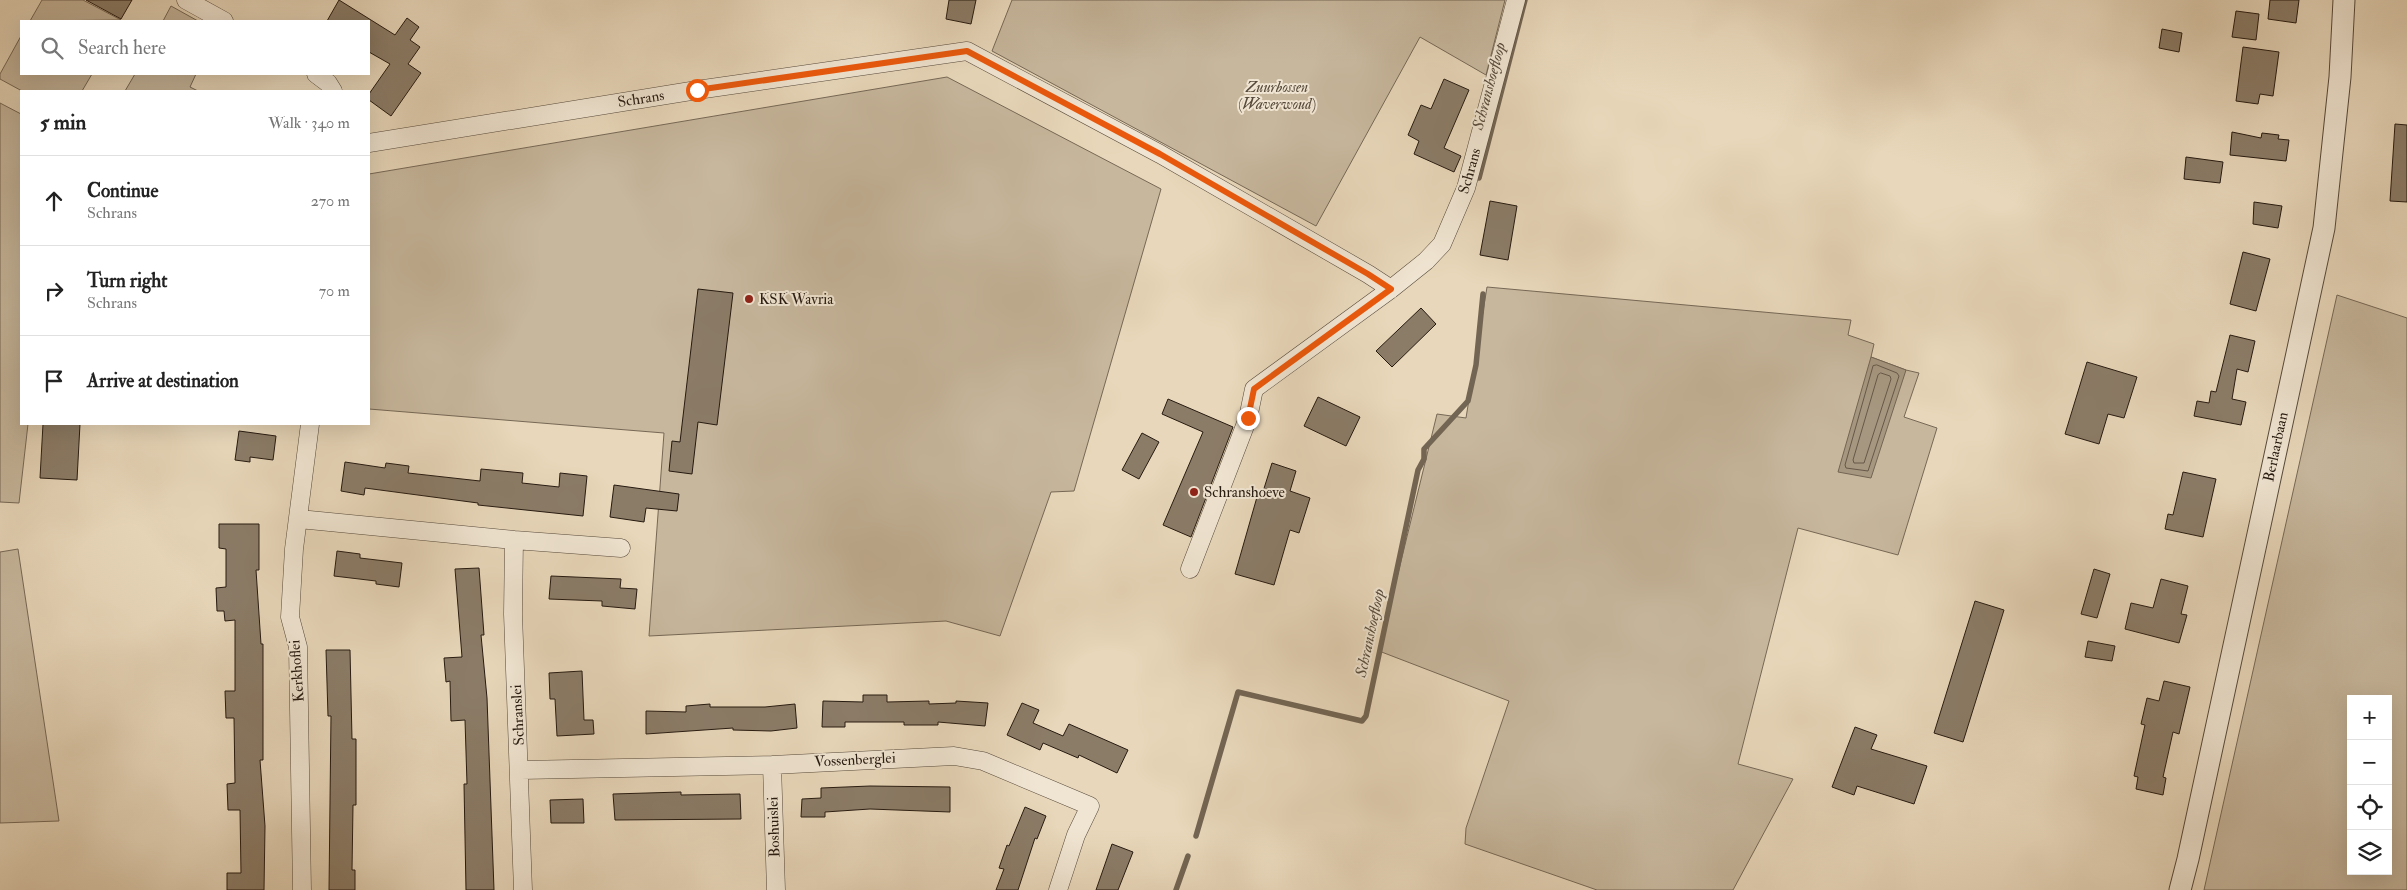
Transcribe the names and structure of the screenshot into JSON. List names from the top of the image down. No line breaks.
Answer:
{"streets":{"street":["Schrans","Berlaarbaan","Kerkhoflei","Schranslei","Vossenberglei","Boshuislei"]},"crossings":[["Schranslei","Vossenberglei"],["Vossenberglei","Boshuislei"]],"water":["Schranshoefloop"],"parks":["Zuurbossen (Waverwoud)"],"places":["KSK Wavria","Schranshoeve"],"page":{"search":"Search here","heading":["5 min","Walk · 340 m"],"list":[["Continue","Schrans","270 m"],["Turn right","Schrans","70 m"],"Arrive at destination"],"map_buttons":["+","−"]}}
